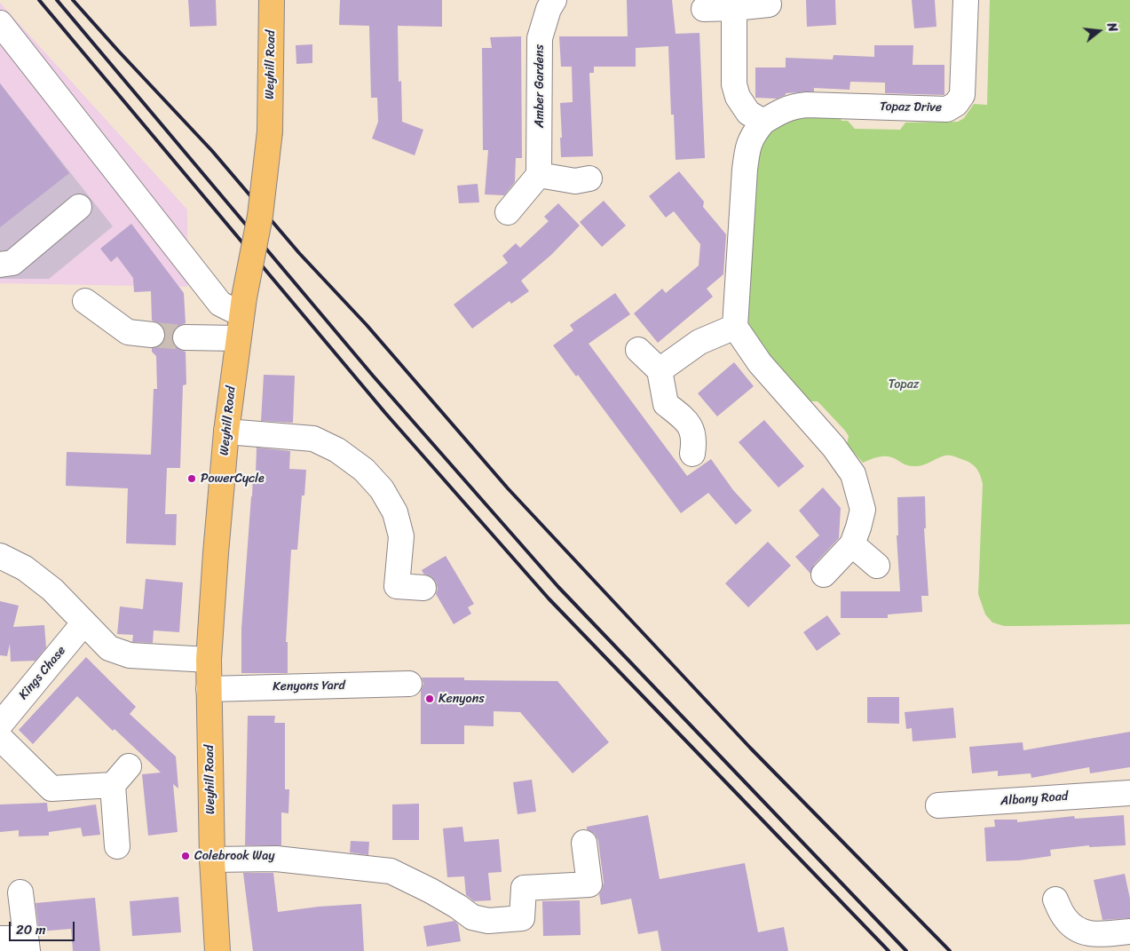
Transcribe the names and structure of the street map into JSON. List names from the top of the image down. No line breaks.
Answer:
{"streets":{"main road":["Weyhill Road"],"street":["Amber Gardens","Topaz Drive","Kings Chase","Kenyons Yard","Albany Road"]},"crossings":[["Weyhill Road","Kenyons Yard"]],"parks":["Topaz"],"places":["PowerCycle","Kenyons","Colebrook Way"],"scale_bar":"20 m","north":"right"}
